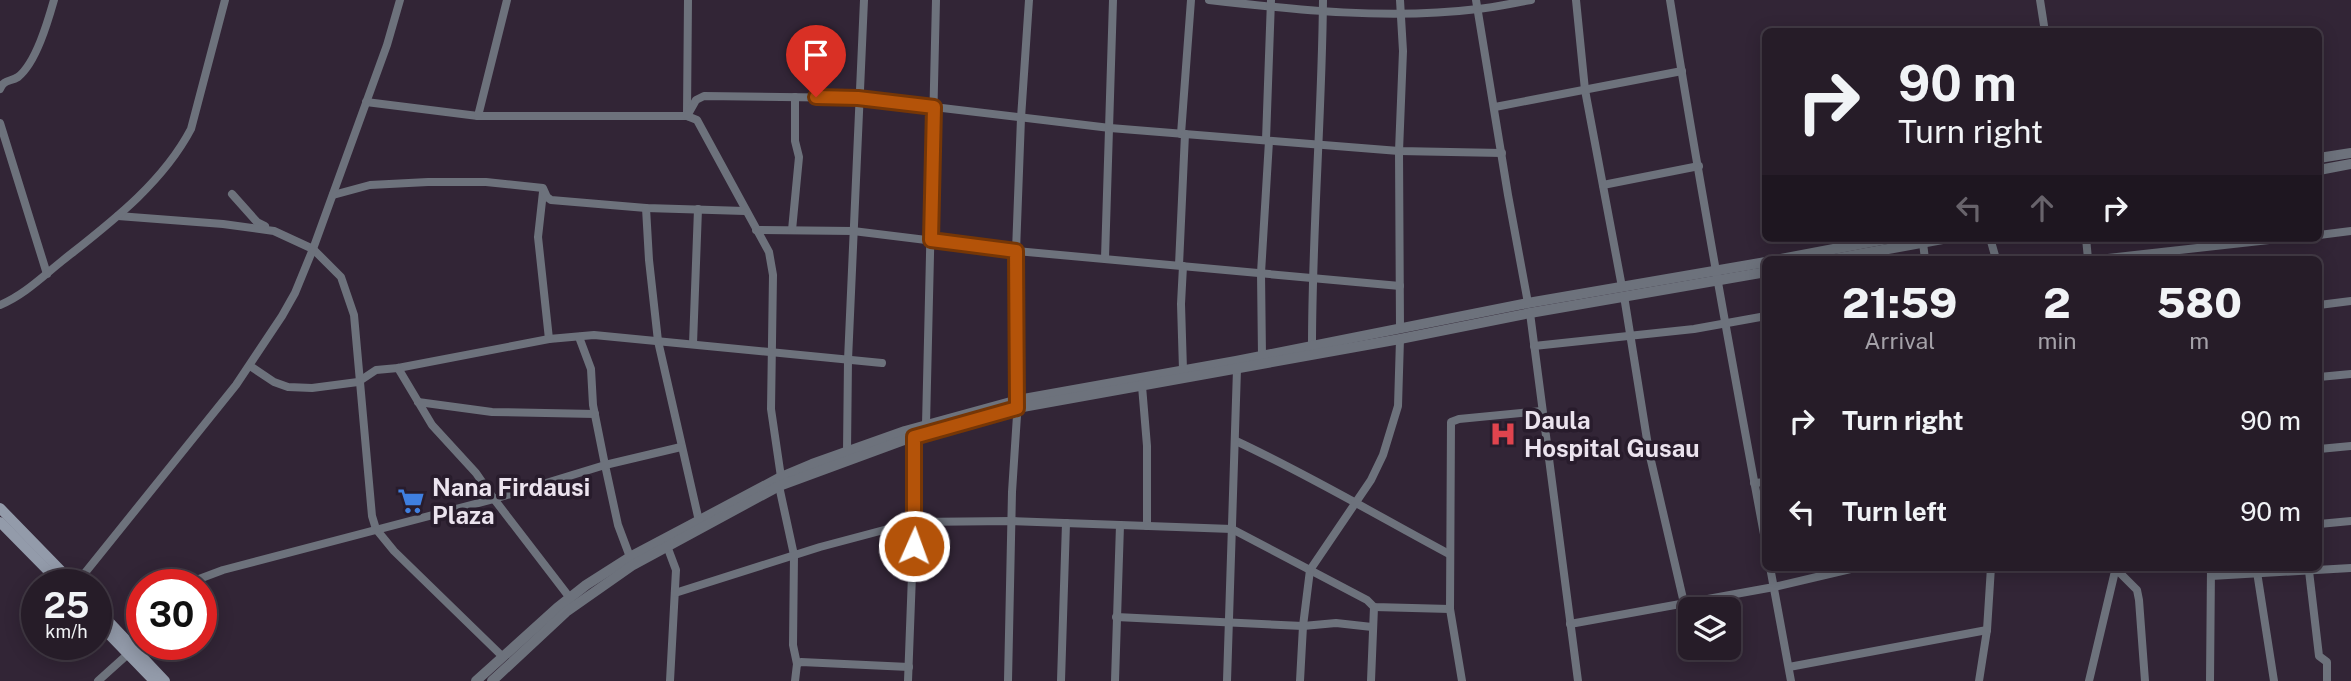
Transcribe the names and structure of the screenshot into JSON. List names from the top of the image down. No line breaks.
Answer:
{"places":{"hospital":["Daula Hospital Gusau"],"supermarket":["Nana Firdausi Plaza"]},"page":{"turn":["90 m","Turn right"],"eta":["21:59","Arrival","2","min","580","m"],"list":[{"name":"Turn right","value":"90 m"},{"name":"Turn left","value":"90 m"}],"speed":"25 km/h","limit":"30"}}
